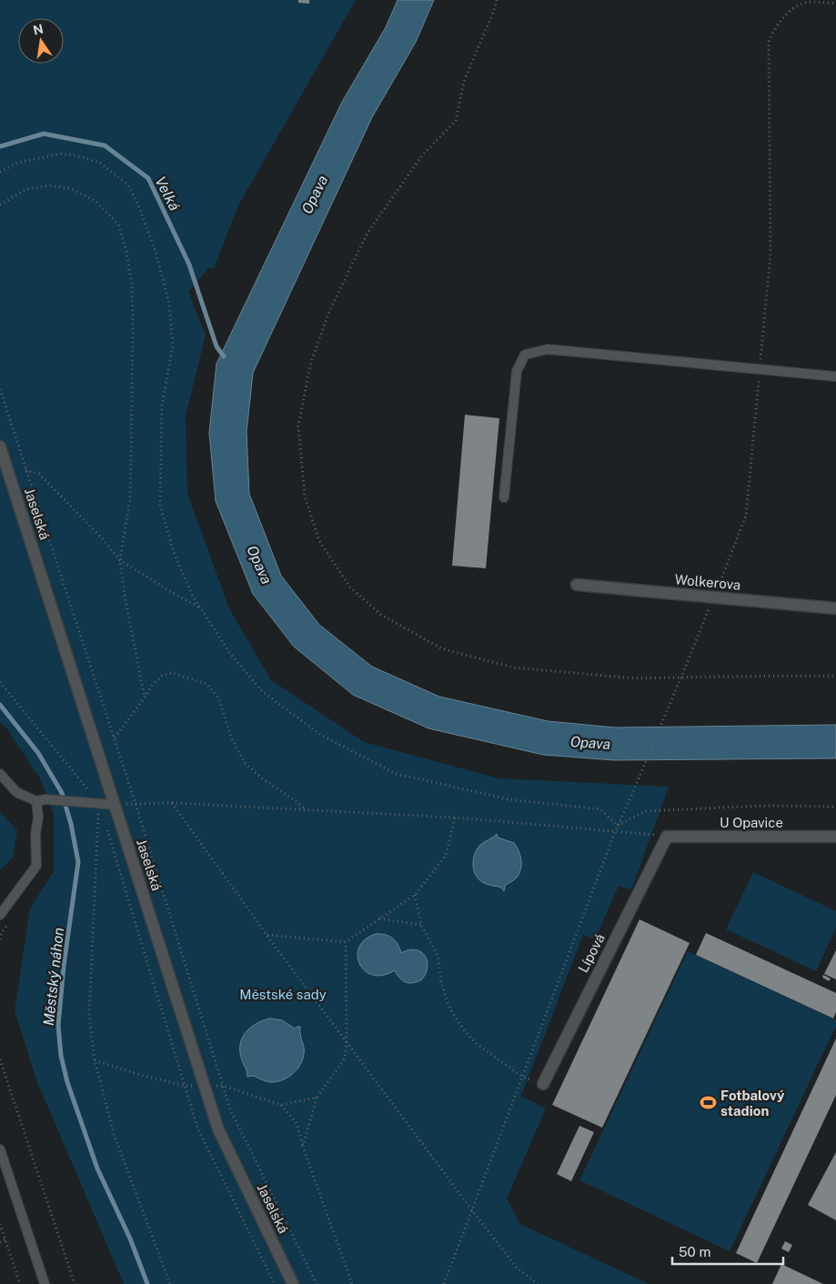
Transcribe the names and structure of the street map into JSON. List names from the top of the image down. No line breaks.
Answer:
{"streets":{"street":["Jaselská","Wolkerova","U Opavice","Lípová"]},"crossings":[["U Opavice","Lípová"]],"water":["Velká","Opava","Městský náhon"],"parks":["Městské sady"],"places":{"sports":["Fotbalový stadion"]},"scale_bar":"50 m","north":"top"}
